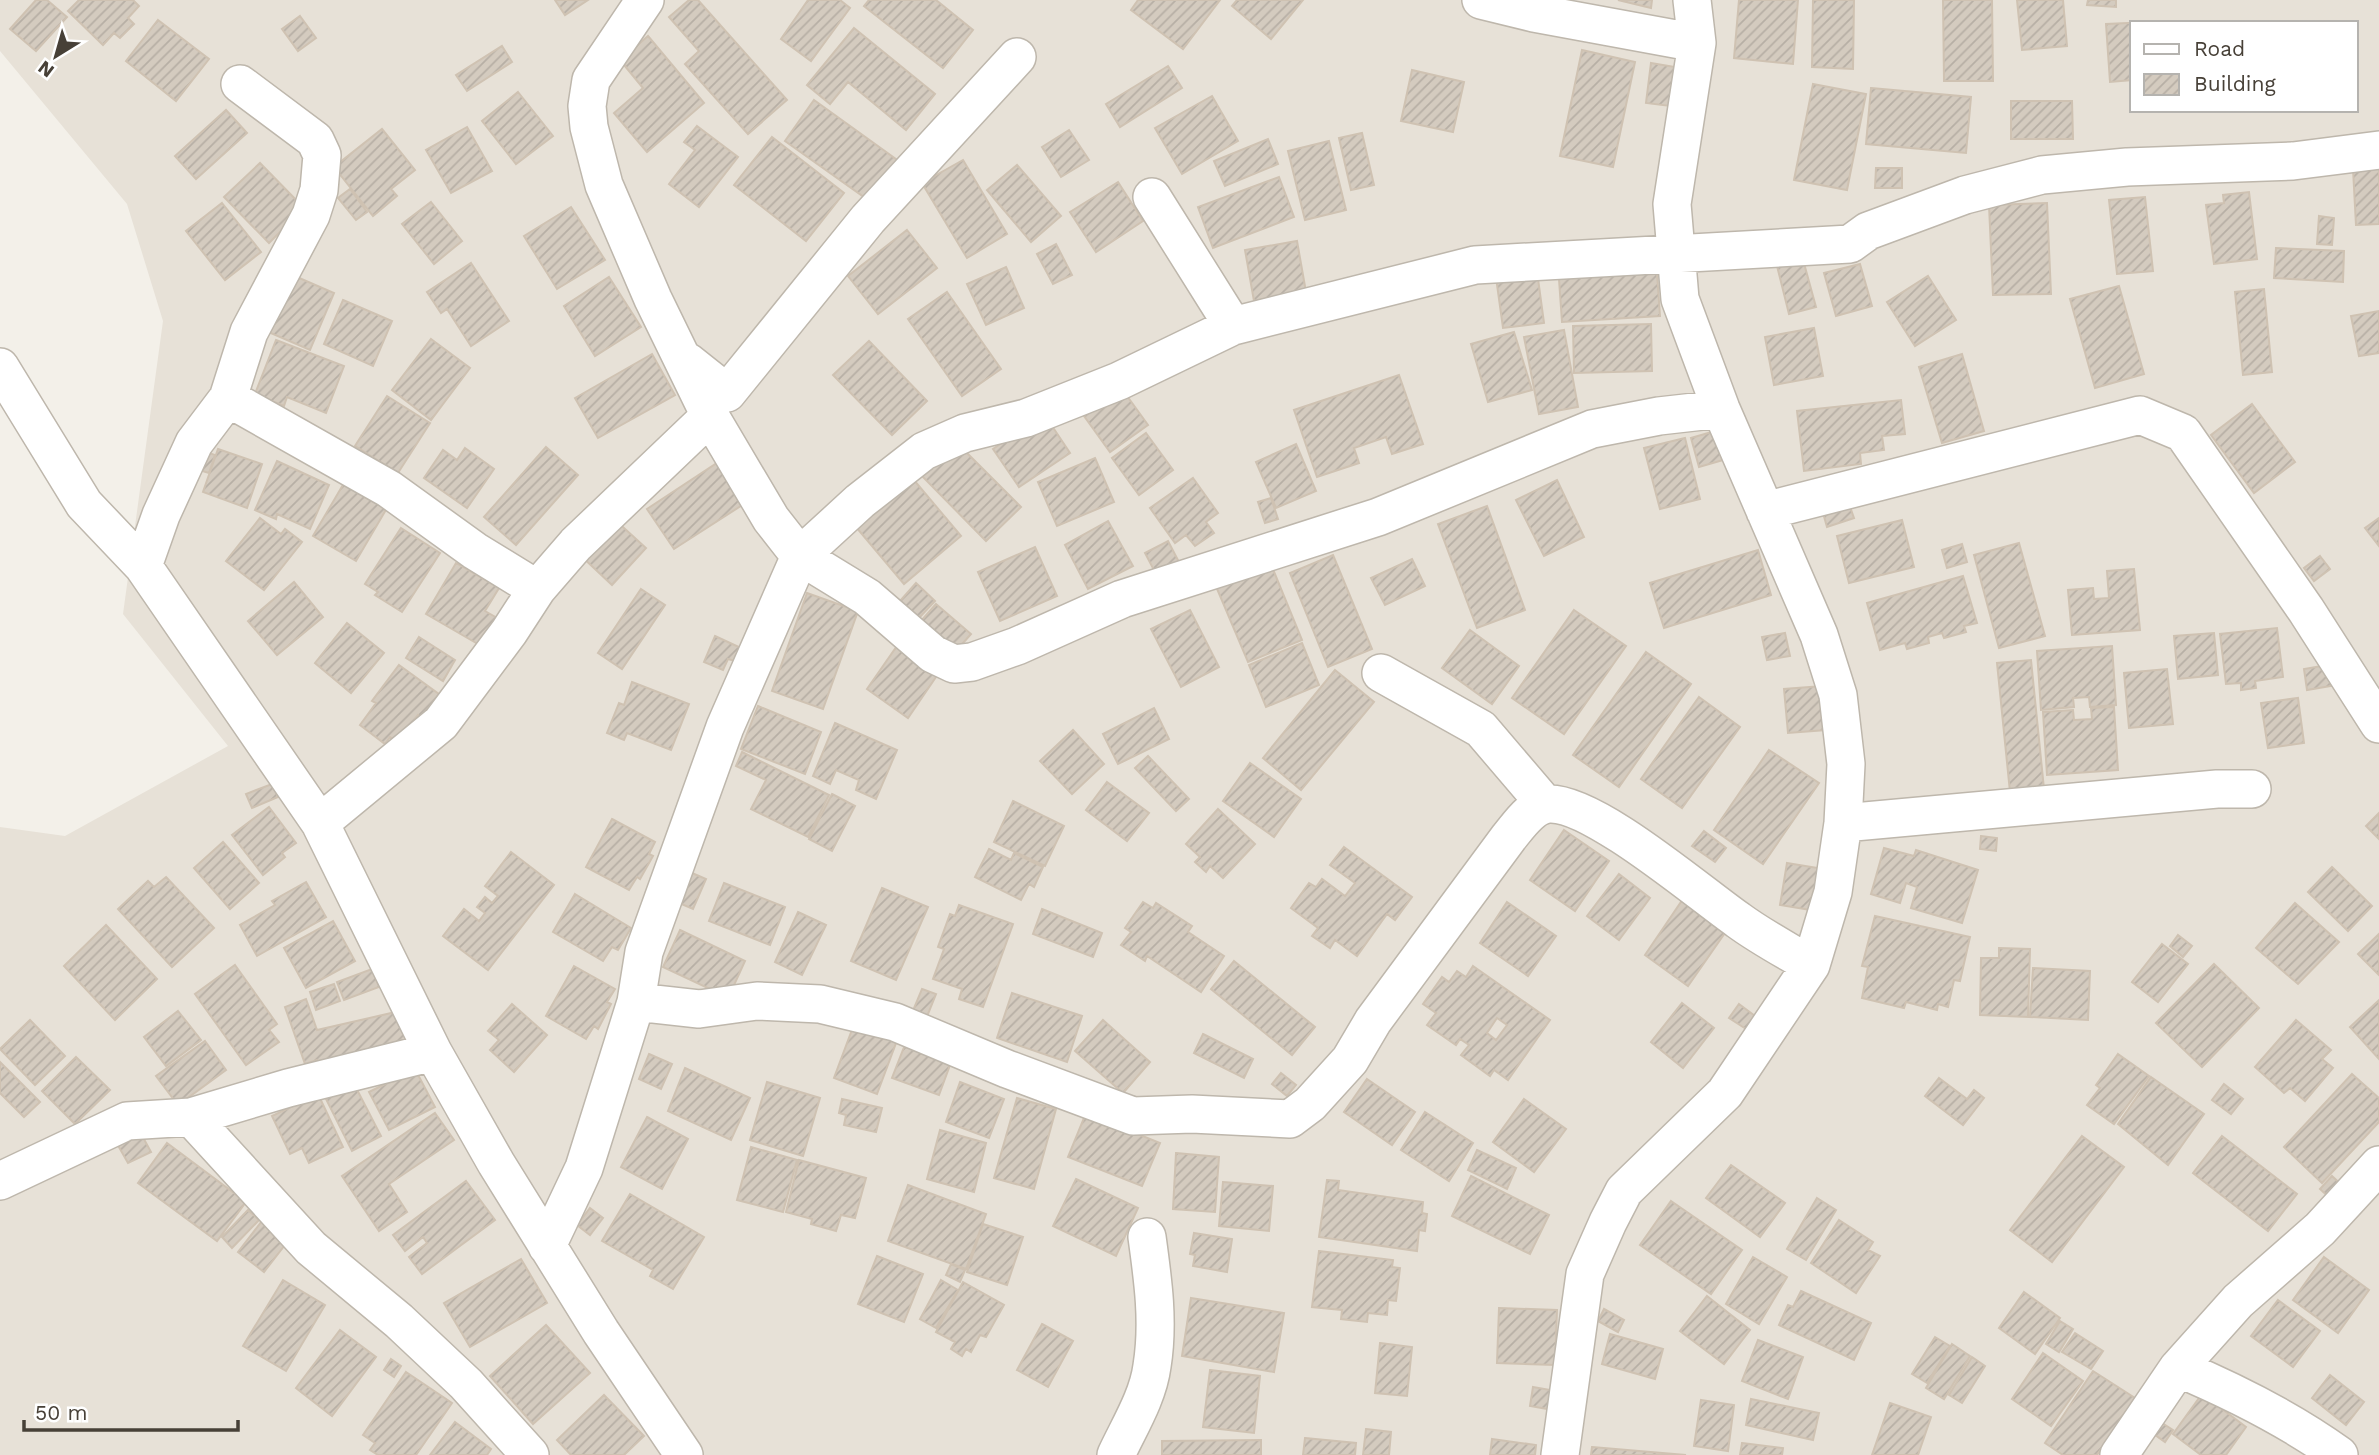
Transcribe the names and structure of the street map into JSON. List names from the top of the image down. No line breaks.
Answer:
{"legend":["Road","Building"],"scale_bar":"50 m","north":"bottom left"}
